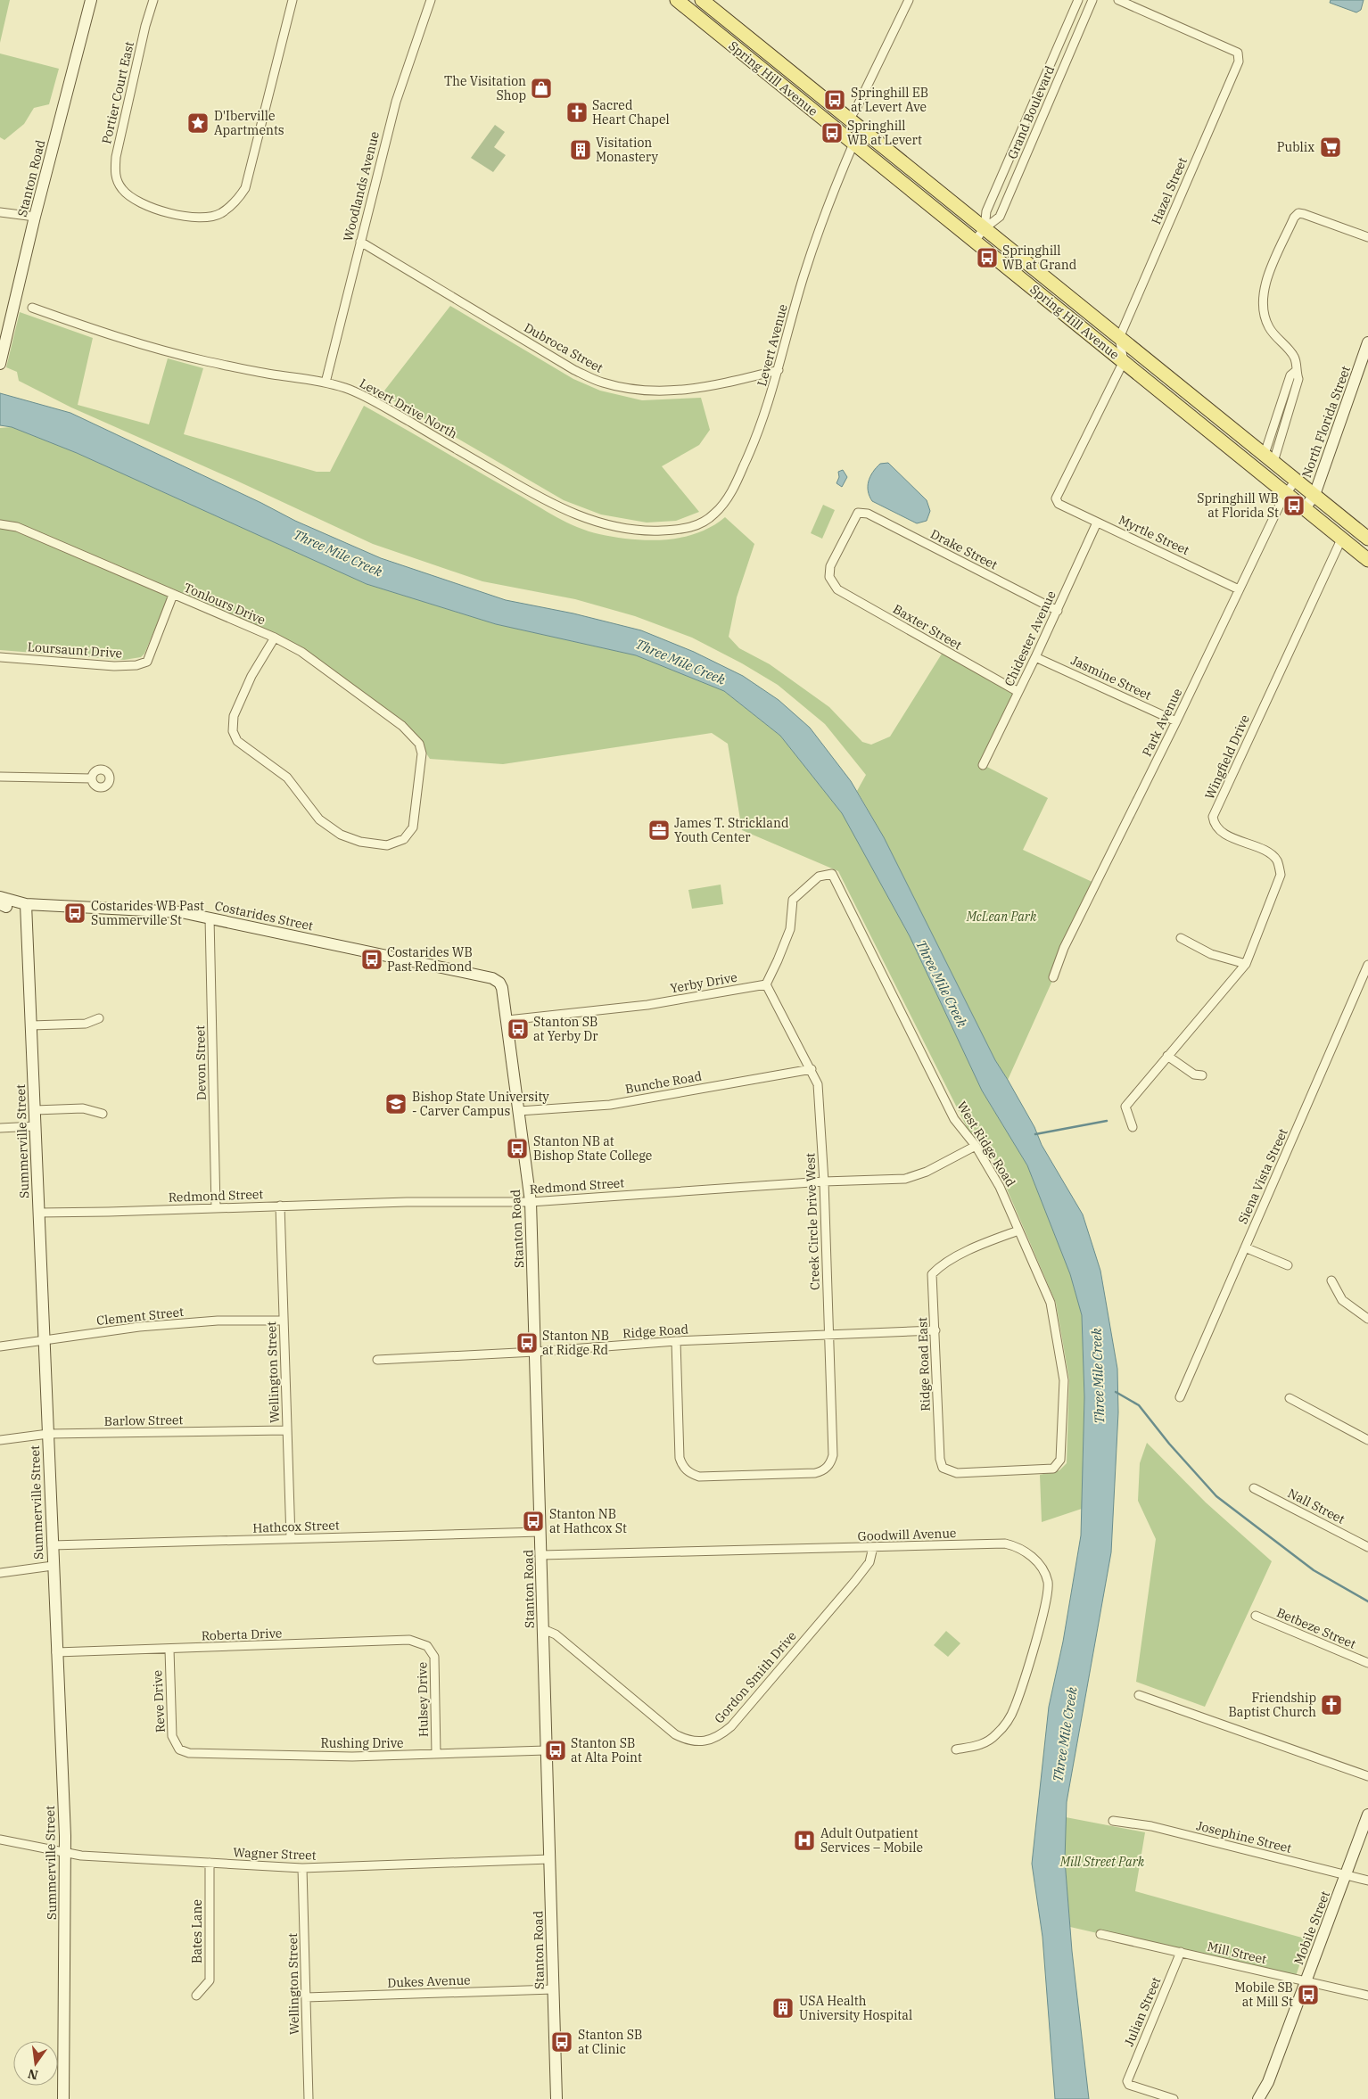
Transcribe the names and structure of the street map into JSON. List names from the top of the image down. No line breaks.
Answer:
{"streets":{"main road":["Spring Hill Avenue"],"street":["Portier Court East","Grand Boulevard","Stanton Road","Woodlands Avenue","Hazel Street","Levert Avenue","Dubroca Street","Levert Drive North","North Florida Street","Myrtle Street","Drake Street","Tonlours Drive","Baxter Street","Chidester Avenue","Loursaunt Drive","Jasmine Street","Park Avenue","Wingfield Drive","Costarides Street","Yerby Drive","Devon Street","Bunche Road","Summerville Street","West Ridge Road","Siena Vista Street","Redmond Street","Creek Circle Drive West","Clement Street","Ridge Road","Ridge Road East","Wellington Street","Barlow Street","Nall Street","Hathcox Street","Goodwill Avenue","Betbeze Street","Roberta Drive","Gordon Smith Drive","Hulsey Drive","Reve Drive","Rushing Drive","Josephine Street","Wagner Street","Mobile Street","Bates Lane","Mill Street","Dukes Avenue","Julian Street"]},"crossings":[["Spring Hill Avenue","Grand Boulevard"],["Spring Hill Avenue","Hazel Street"],["Spring Hill Avenue","Levert Avenue"],["Spring Hill Avenue","North Florida Street"],["Spring Hill Avenue","Myrtle Street"],["Spring Hill Avenue","Park Avenue"],["Spring Hill Avenue","Wingfield Drive"],["Stanton Road","Costarides Street"],["Stanton Road","Yerby Drive"],["Stanton Road","Bunche Road"],["Stanton Road","Redmond Street"],["Stanton Road","Ridge Road"],["Stanton Road","Hathcox Street"],["Stanton Road","Goodwill Avenue"],["Stanton Road","Gordon Smith Drive"],["Stanton Road","Rushing Drive"],["Stanton Road","Wagner Street"],["Stanton Road","Dukes Avenue"],["Woodlands Avenue","Dubroca Street"],["Woodlands Avenue","Levert Drive North"],["Levert Avenue","Dubroca Street"],["Levert Avenue","Levert Drive North"],["Myrtle Street","Chidester Avenue"],["Myrtle Street","Park Avenue"],["Drake Street","Baxter Street"],["Drake Street","Chidester Avenue"],["Tonlours Drive","Loursaunt Drive"],["Baxter Street","Chidester Avenue"],["Chidester Avenue","Jasmine Street"],["Jasmine Street","Park Avenue"],["Costarides Street","Devon Street"],["Costarides Street","Summerville Street"],["Yerby Drive","West Ridge Road"],["Yerby Drive","Creek Circle Drive West"],["Devon Street","Redmond Street"],["Bunche Road","Creek Circle Drive West"],["Summerville Street","Redmond Street"],["Summerville Street","Clement Street"],["Summerville Street","Barlow Street"],["Summerville Street","Hathcox Street"],["Summerville Street","Roberta Drive"],["Summerville Street","Wagner Street"],["West Ridge Road","Redmond Street"],["West Ridge Road","Creek Circle Drive West"],["West Ridge Road","Ridge Road East"],["Redmond Street","Creek Circle Drive West"],["Redmond Street","Wellington Street"],["Creek Circle Drive West","Ridge Road"],["Clement Street","Wellington Street"],["Ridge Road","Ridge Road East"],["Wellington Street","Barlow Street"],["Wellington Street","Hathcox Street"],["Wellington Street","Wagner Street"],["Wellington Street","Dukes Avenue"],["Goodwill Avenue","Gordon Smith Drive"],["Roberta Drive","Hulsey Drive"],["Roberta Drive","Reve Drive"],["Hulsey Drive","Rushing Drive"],["Reve Drive","Rushing Drive"],["Josephine Street","Mobile Street"],["Wagner Street","Bates Lane"],["Mobile Street","Mill Street"],["Mill Street","Julian Street"]],"water":["Three Mile Creek"],"parks":["McLean Park","Mill Street Park"],"places":{"shop":["The Visitation Shop"],"bus stop":["Springhill EB at Levert Ave","Springhill WB at Levert","Springhill WB at Grand","Springhill WB at Florida St","Costarides WB Past Summerville St","Costarides WB Past Redmond","Stanton SB at Yerby Dr","Stanton NB at Bishop State College","Stanton NB at Ridge Rd","Stanton NB at Hathcox St","Stanton SB at Alta Point","Mobile SB at Mill St","Stanton SB at Clinic"],"church":["Sacred Heart Chapel","Friendship Baptist Church"],"place":["D'Iberville Apartments"],"supermarket":["Publix"],"building":["Visitation Monastery","USA Health University Hospital"],"office":["James T. Strickland Youth Center"],"school or university":["Bishop State University - Carver Campus"],"hospital":["Adult Outpatient Services – Mobile"]},"north":"bottom"}
